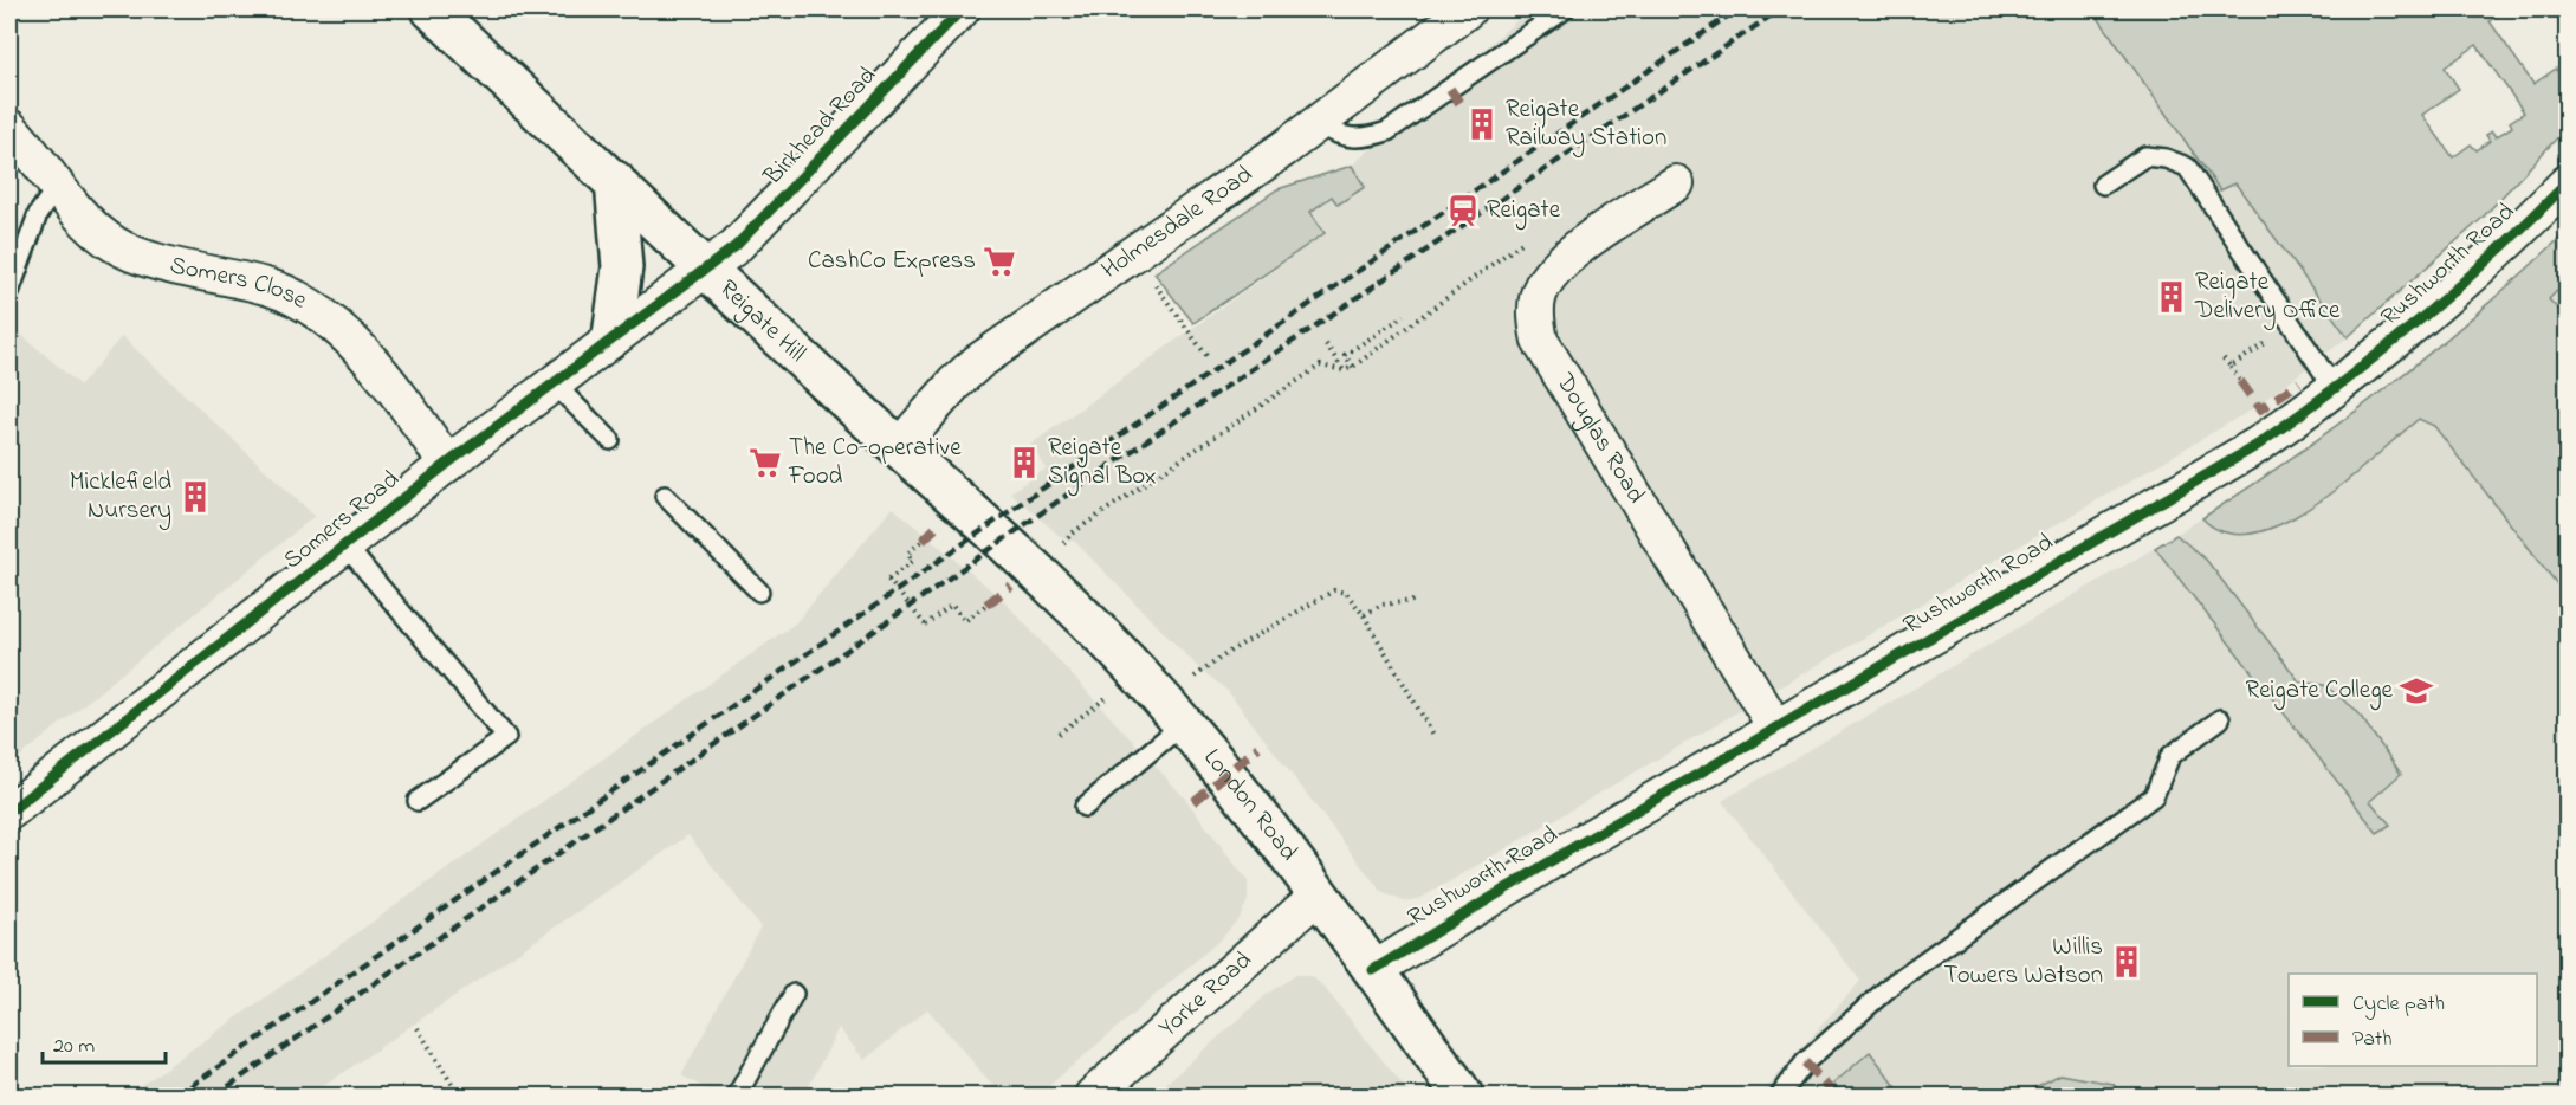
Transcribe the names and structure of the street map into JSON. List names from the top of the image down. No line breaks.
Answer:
{"streets":{"main road":["Reigate Hill","London Road"],"street":["Birkhead Road","Holmesdale Road","Rushworth Road","Somers Close","Douglas Road","Somers Road","Yorke Road"]},"crossings":[["Birkhead Road","Reigate Hill"],["Birkhead Road","Somers Road"],["Holmesdale Road","Reigate Hill"],["Rushworth Road","Douglas Road"],["Rushworth Road","London Road"],["Somers Close","Somers Road"],["Reigate Hill","Somers Road"],["Reigate Hill","London Road"],["London Road","Yorke Road"]],"places":{"building":["Reigate Railway Station","Reigate Delivery Office","Reigate Signal Box","Micklefield Nursery","Willis Towers Watson"],"station":["Reigate"],"supermarket":["CashCo Express","The Co-operative Food"],"school or university":["Reigate College"]},"legend":["Cycle path","Path"],"scale_bar":"20 m"}
